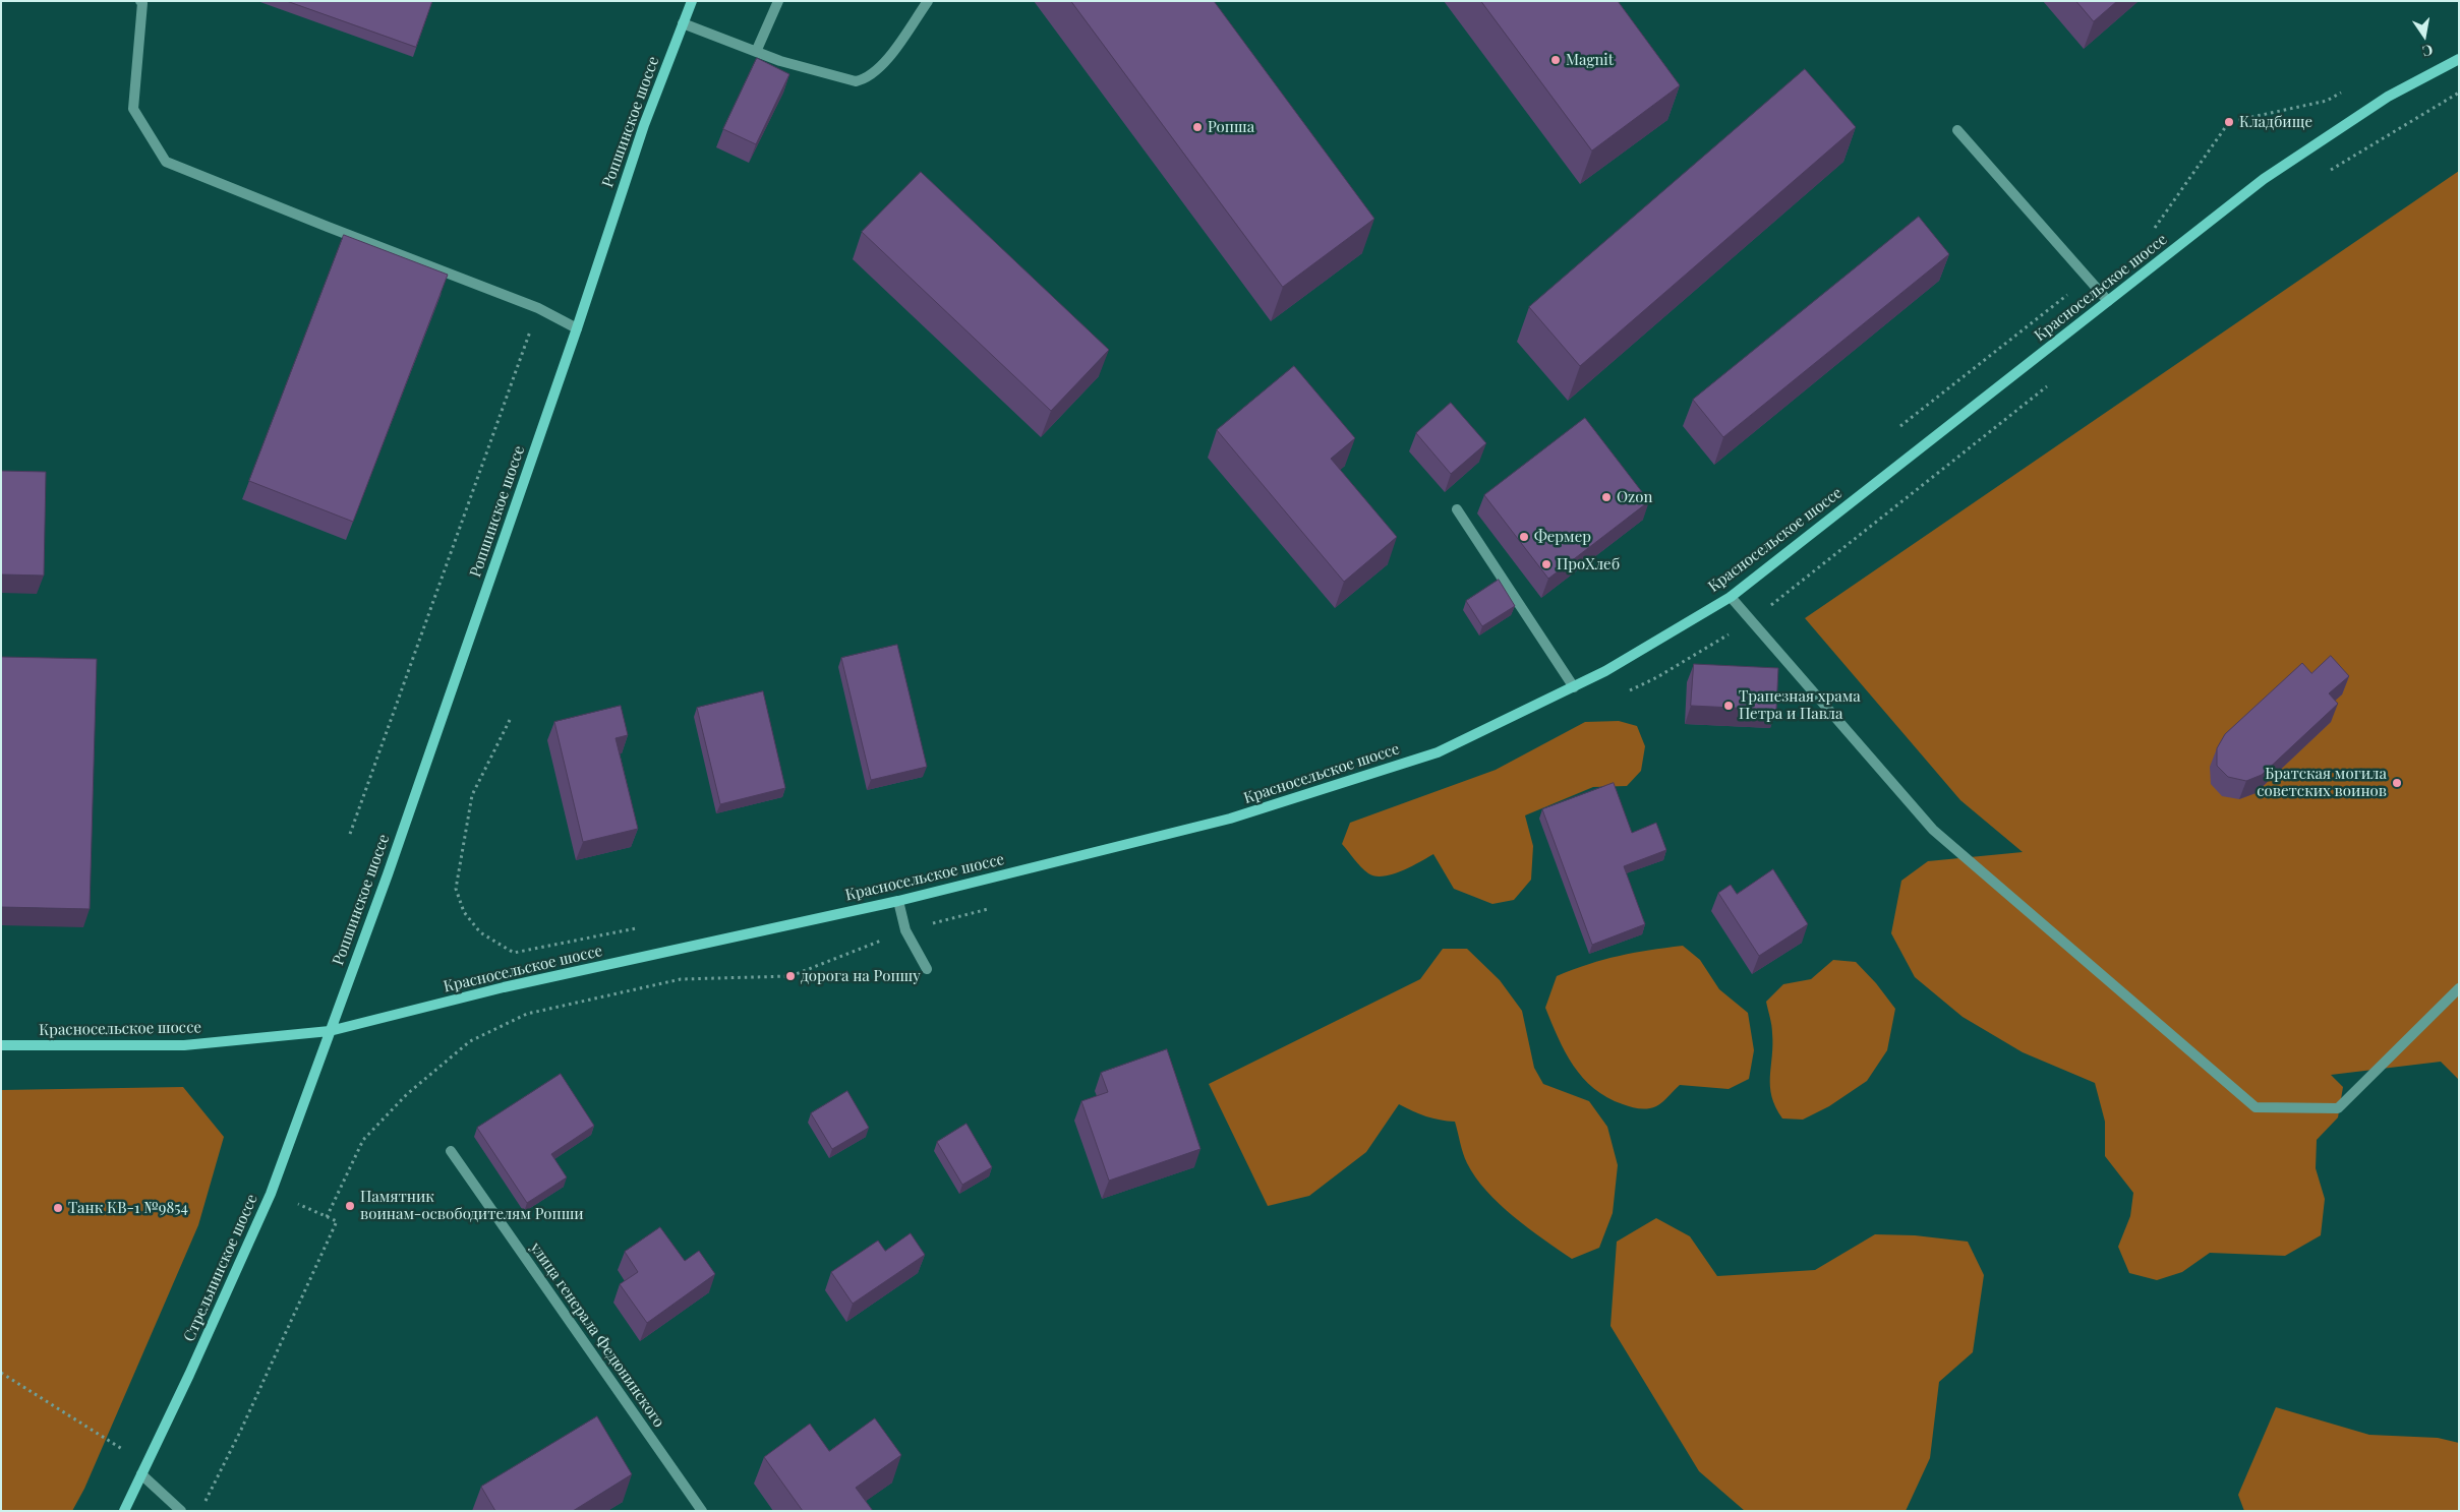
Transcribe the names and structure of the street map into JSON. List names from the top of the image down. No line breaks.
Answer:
{"streets":{"main road":["Ропшинское шоссе","Красносельское шоссе","Стрельнинское шоссе"],"street":["улица генерала Федюнинского"]},"crossings":[["Ропшинское шоссе","Красносельское шоссе"],["Ропшинское шоссе","Стрельнинское шоссе"],["Красносельское шоссе","Стрельнинское шоссе"]],"places":["Magnit","Кладбище","Ропша","Ozon","Фермер","ПроХлеб","Трапезная храма Петра и Павла","Братская могила советских воинов","дорога на Ропшу","Памятник воинам-освободителям Ропши","Танк КВ-1 №9854"],"north":"bottom"}
